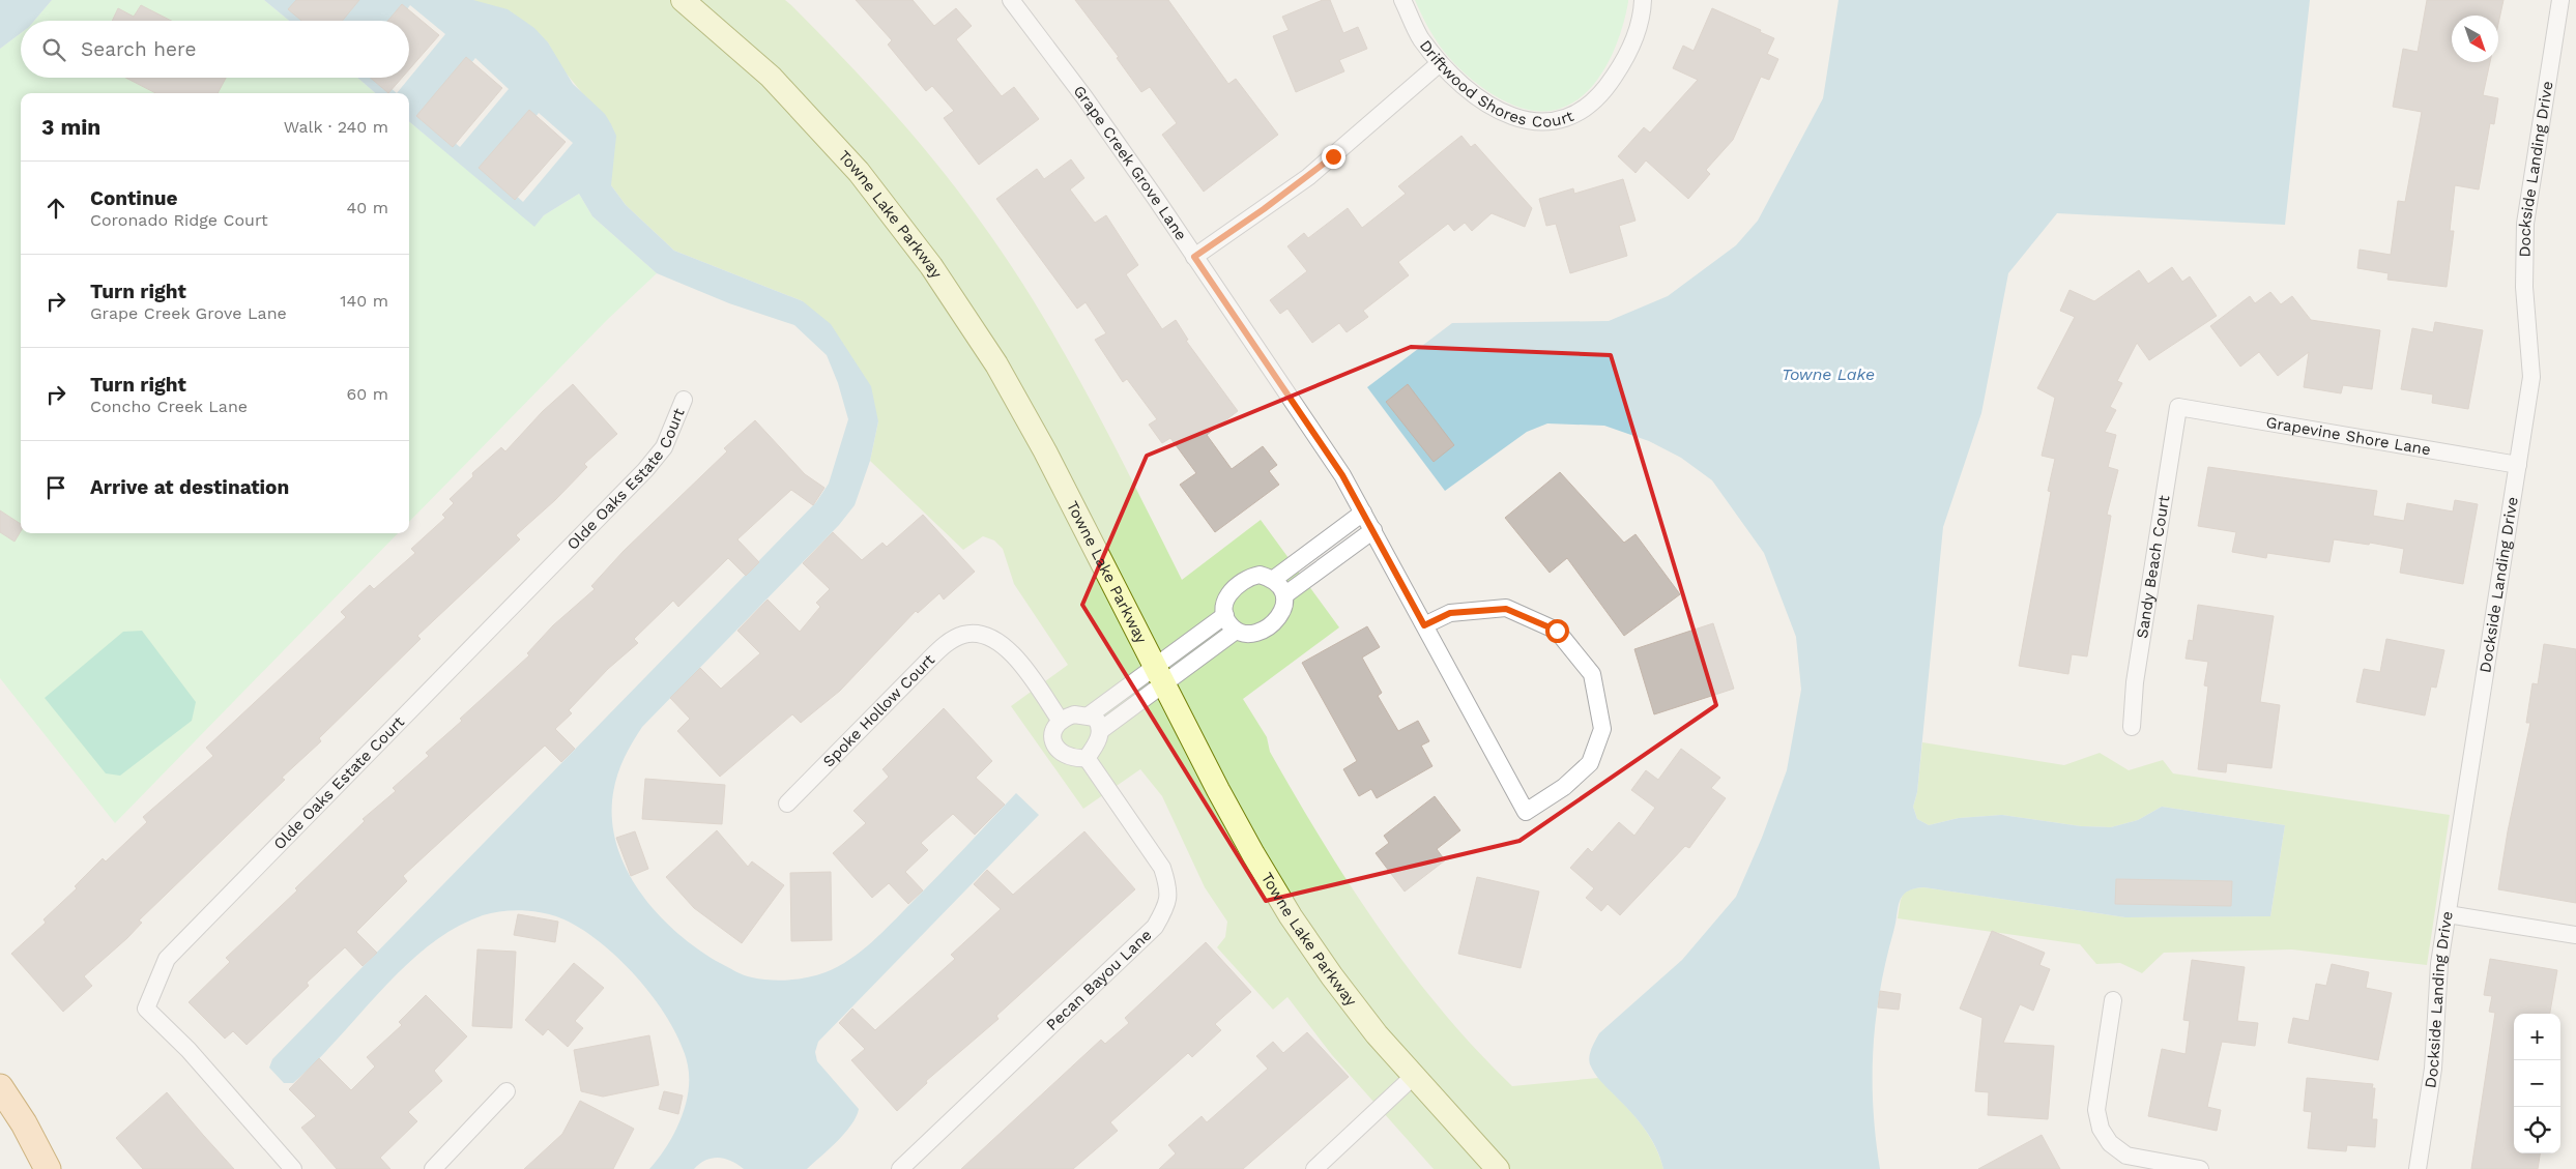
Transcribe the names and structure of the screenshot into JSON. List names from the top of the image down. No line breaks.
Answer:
{"streets":{"street":["Driftwood Shores Court","Grape Creek Grove Lane","Dockside Landing Drive","Towne Lake Parkway","Grapevine Shore Lane","Olde Oaks Estate Court","Sandy Beach Court","Spoke Hollow Court","Pecan Bayou Lane"]},"crossings":[["Dockside Landing Drive","Grapevine Shore Lane"],["Grapevine Shore Lane","Sandy Beach Court"],["Spoke Hollow Court","Pecan Bayou Lane"]],"water":["Towne Lake"],"north":"bottom right","page":{"search":"Search here","heading":["3 min","Walk · 240 m"],"list":[["Continue","Coronado Ridge Court","40 m"],["Turn right","Grape Creek Grove Lane","140 m"],["Turn right","Concho Creek Lane","60 m"],"Arrive at destination"],"map_buttons":["+","−"]}}
